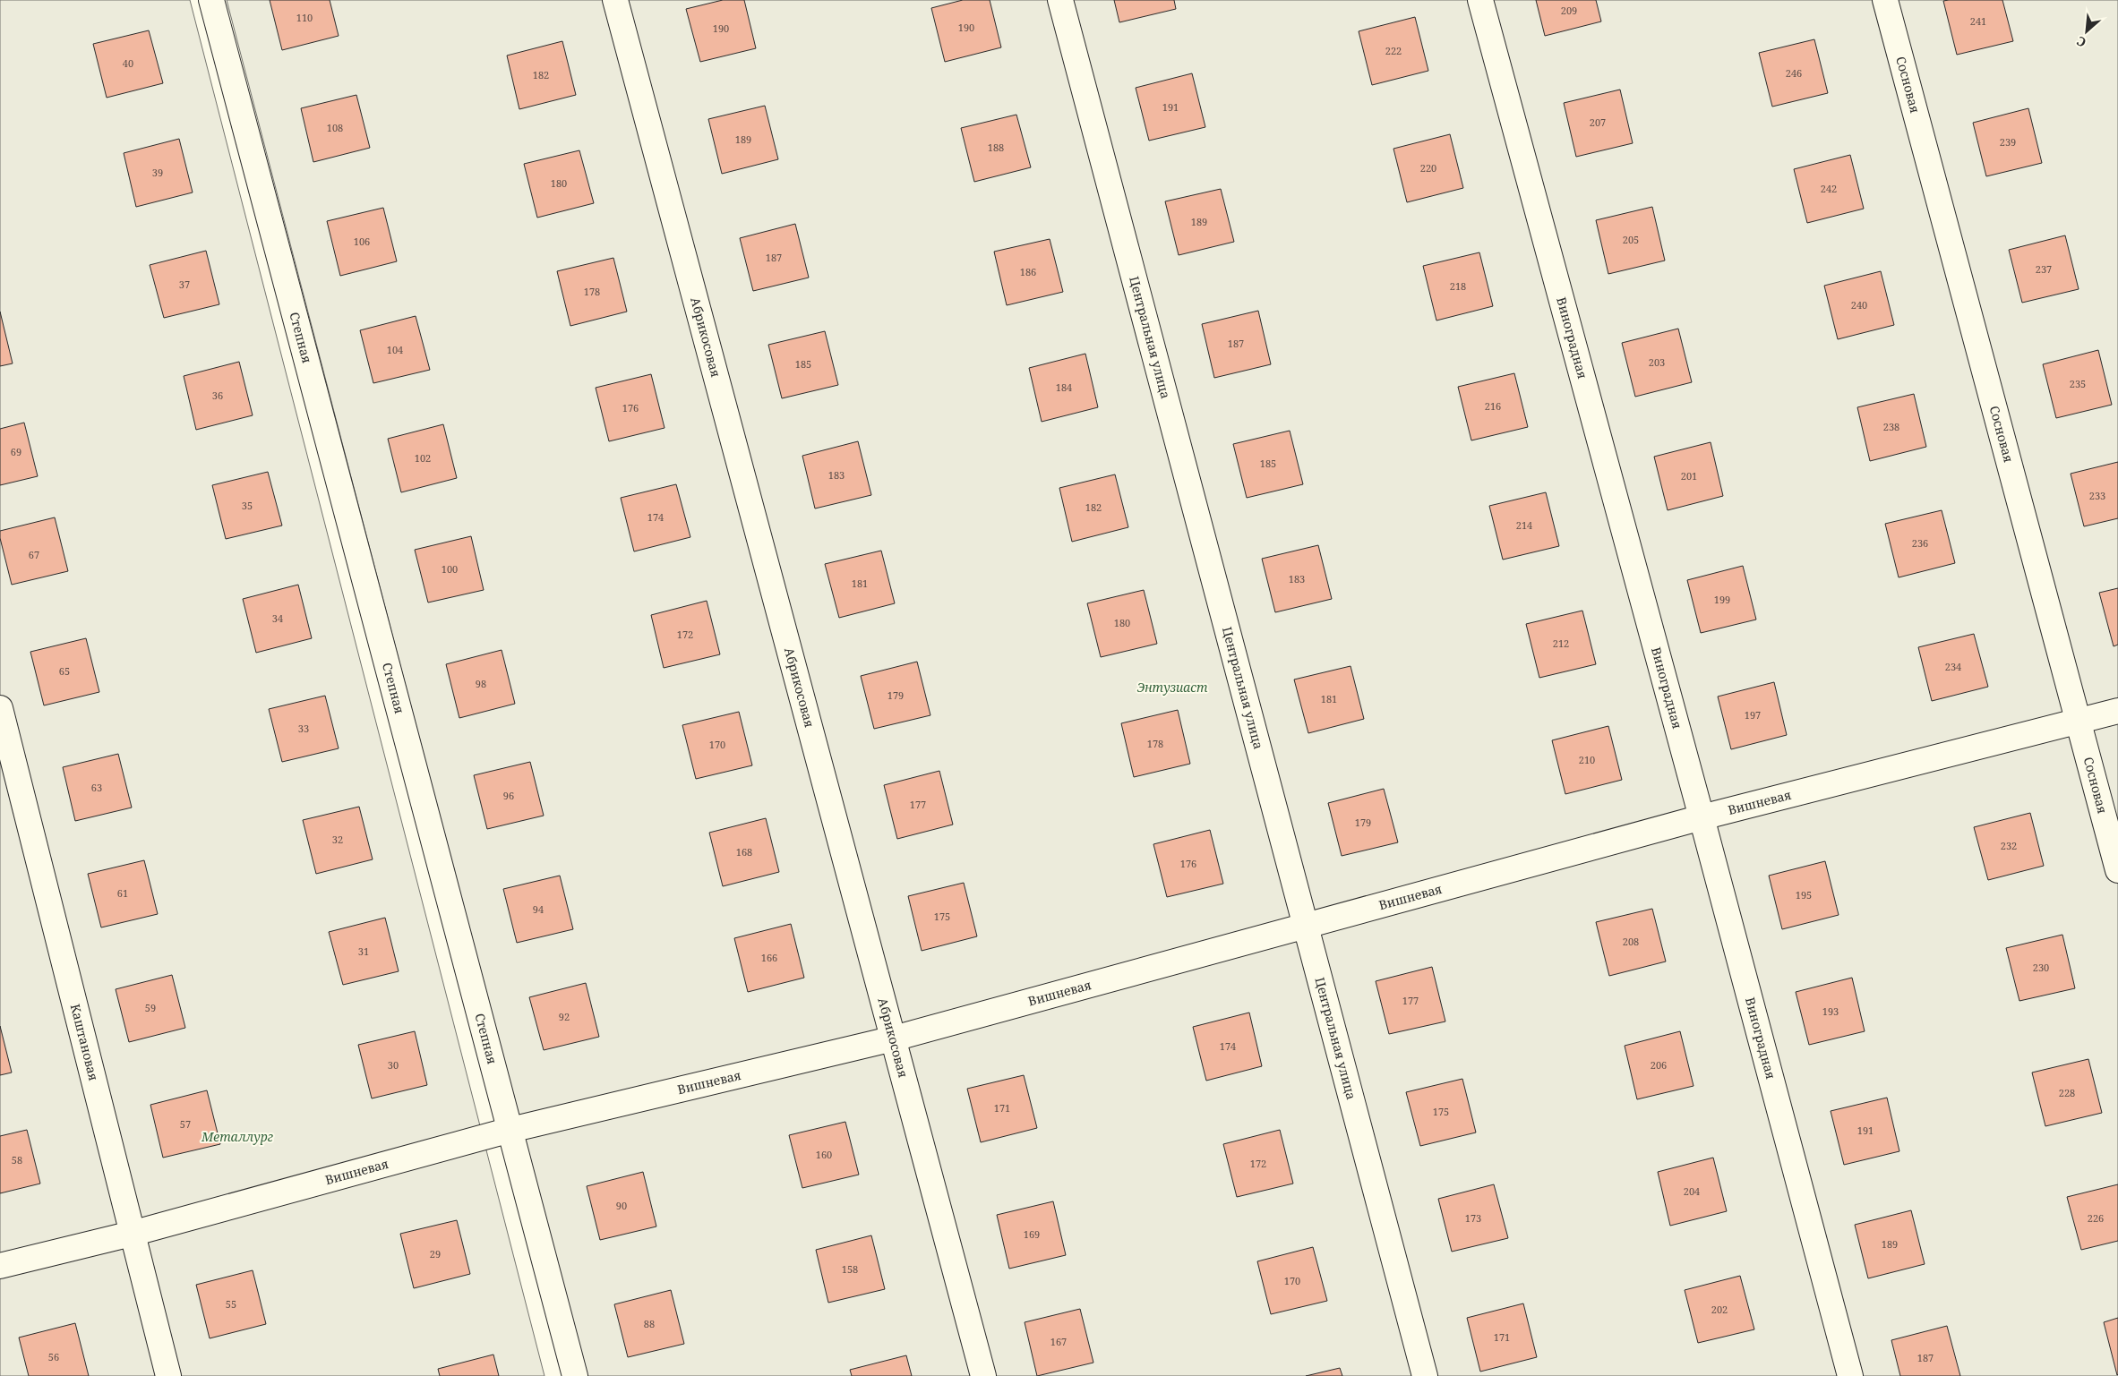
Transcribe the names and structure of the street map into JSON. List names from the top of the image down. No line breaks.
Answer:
{"streets":{"street":["Сосновая","Степная","Абрикосовая","Центральная улица","Виноградная","Вишневая","Каштановая"]},"crossings":[["Сосновая","Вишневая"],["Степная","Вишневая"],["Абрикосовая","Вишневая"],["Центральная улица","Вишневая"],["Виноградная","Вишневая"],["Вишневая","Каштановая"]],"parks":["Энтузиаст","Металлург"],"house_numbers":["209","110","241","190","190","222","40","246","182","191","207","108","189","239","188","220","39","180","242","189","205","106","187","237","186","37","218","178","240","187","104","203","185","235","184","36","216","176","238","69","102","185","183","201","233","35","182","174","214","236","67","100","183","181","199","34","180","172","212","234","65","98","179","181","197","33","178","170","210","63","96","177","179","32","232","168","176","61","195","94","175","208","31","166","230","177","59","193","92","174","30","206","228","171","175","57","191","160","58","172","204","90","173","226","169","189","29","158","170","55","202","88","171","167","56","187"],"north":"bottom left"}
